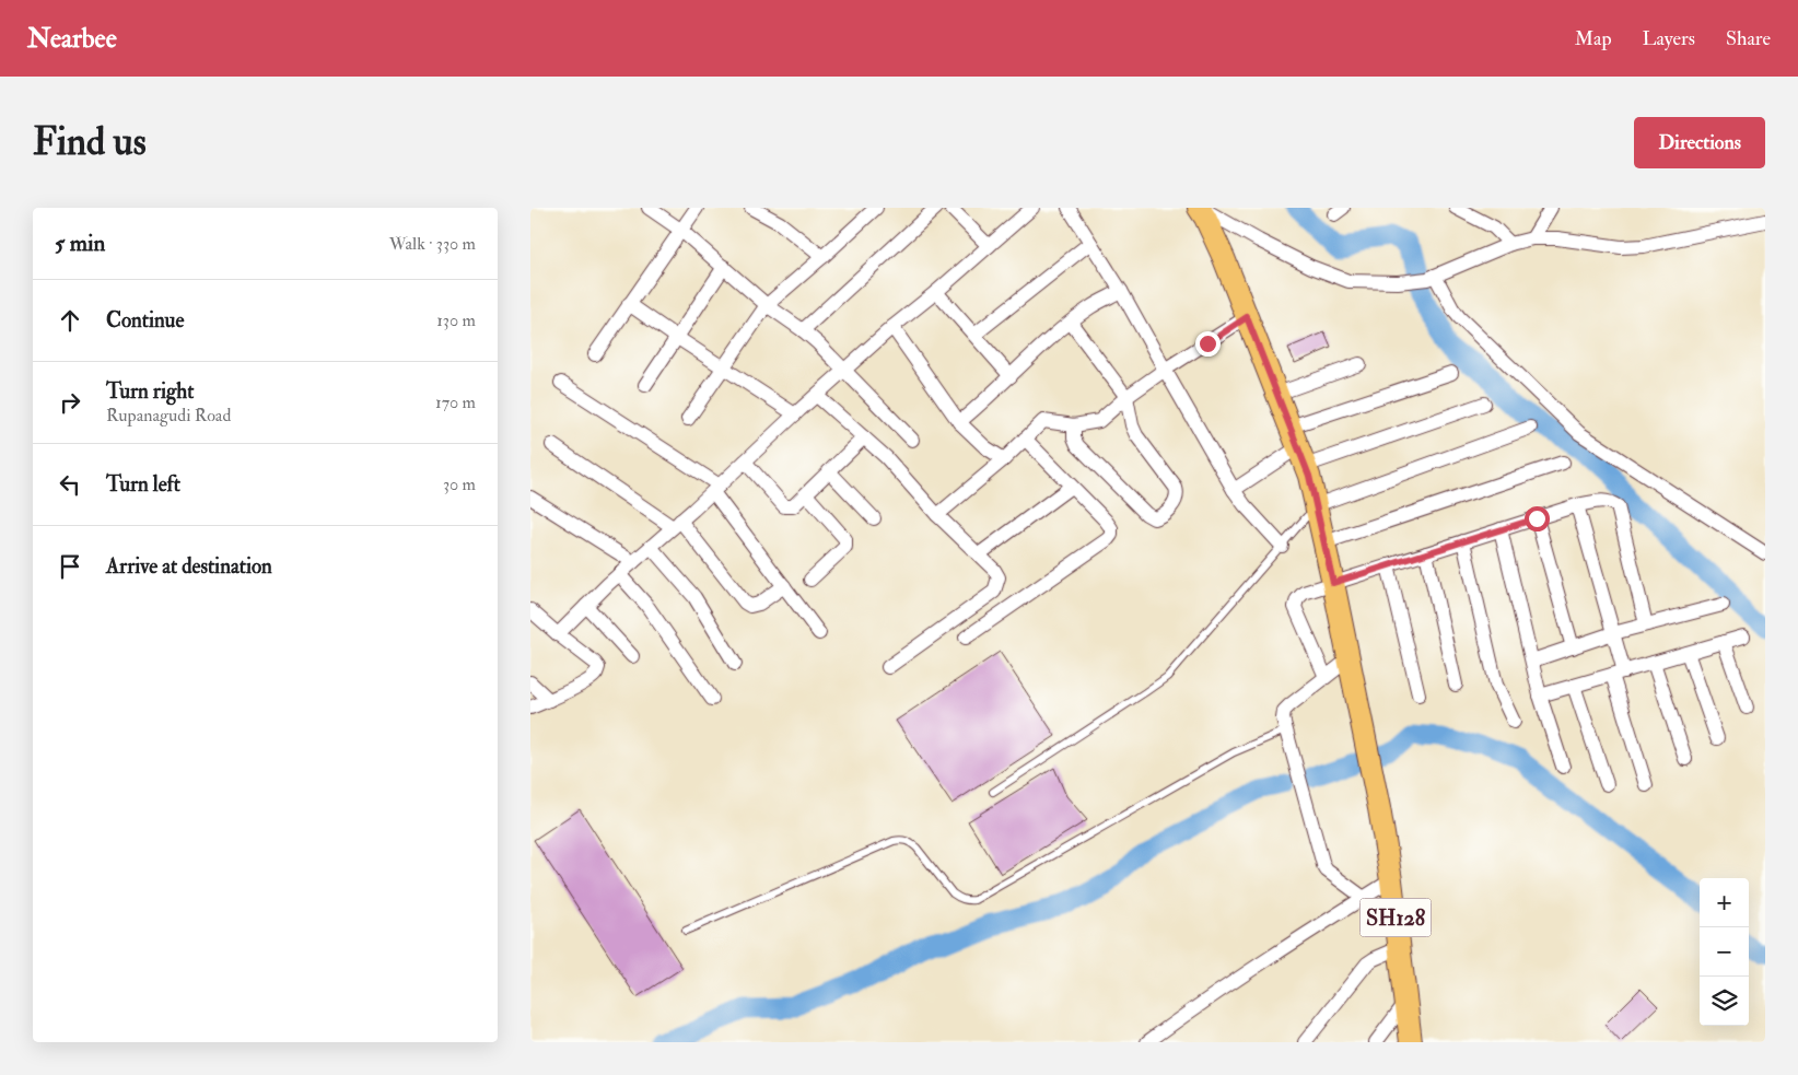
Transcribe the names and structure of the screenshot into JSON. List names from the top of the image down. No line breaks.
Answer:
{"streets":{"main road":["SH128"]},"page":{"header":"Nearbee","nav":["Map","Layers","Share"],"buttons":"Directions","title":"Find us","heading":["5 min","Walk · 330 m"],"list":[["Continue","130 m"],["Turn right","Rupanagudi Road","170 m"],["Turn left","30 m"],"Arrive at destination"],"map_buttons":["+","−"]}}
